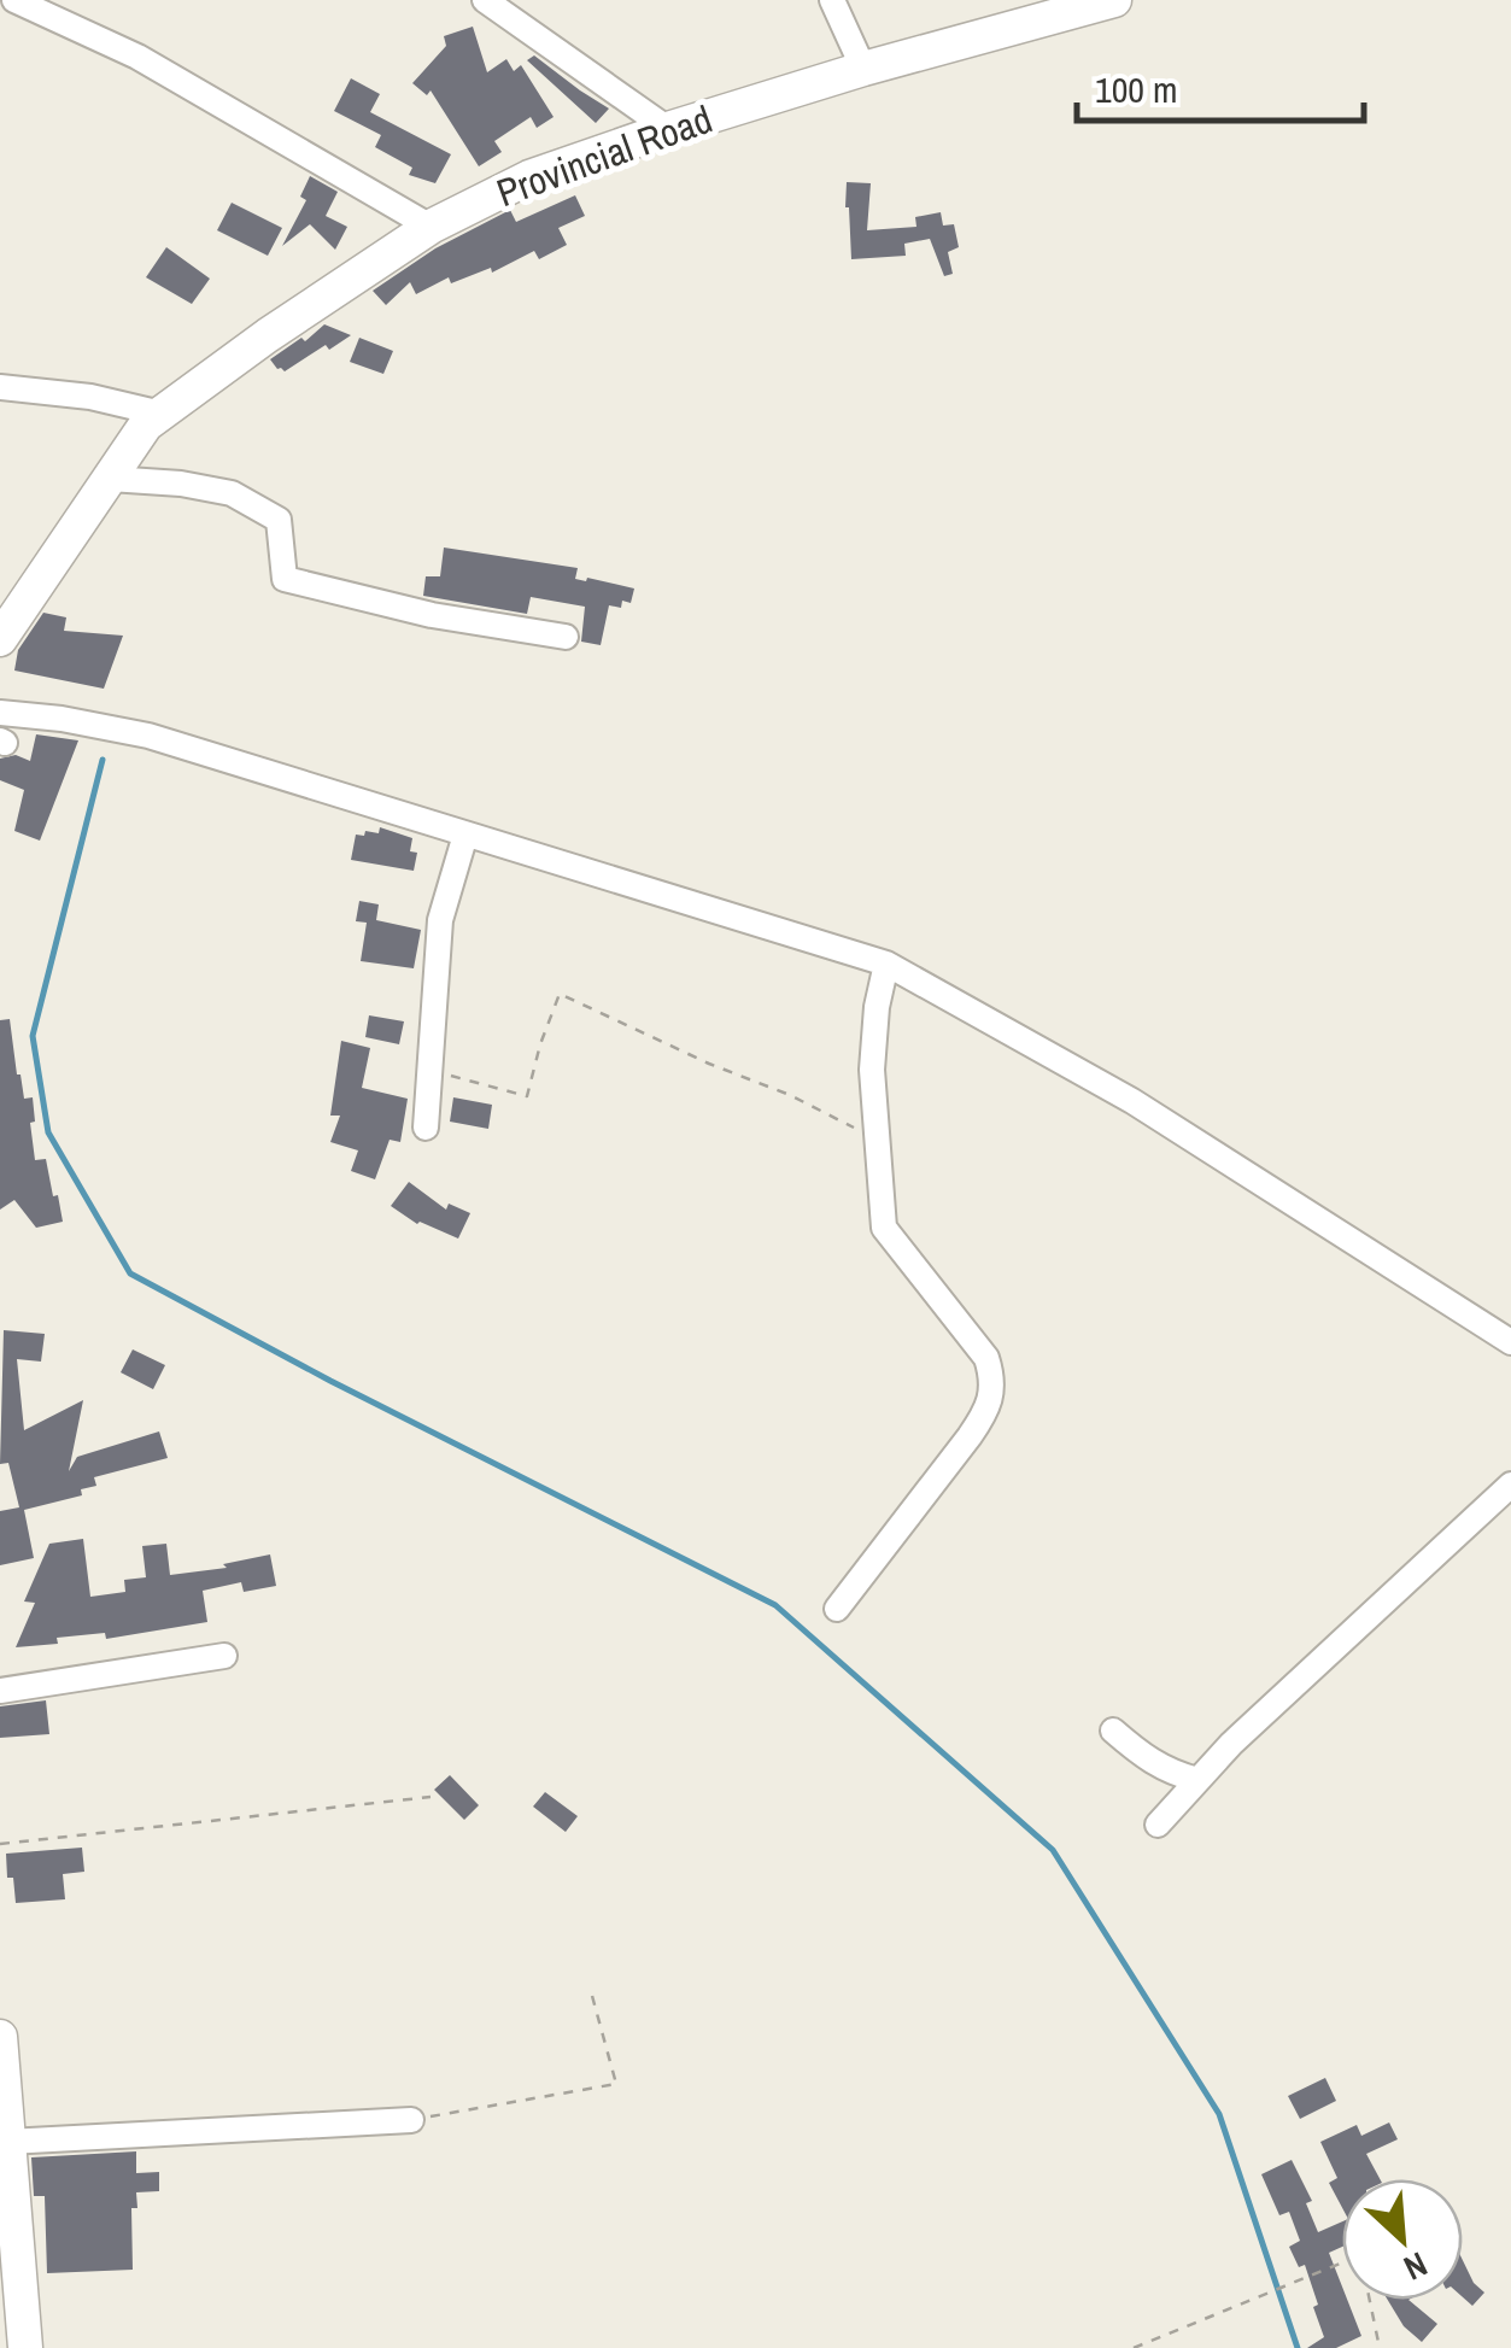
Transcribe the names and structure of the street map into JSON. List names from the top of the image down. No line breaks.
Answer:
{"streets":{"main road":["Provincial Road"]},"scale_bar":"100 m","north":"bottom right"}
